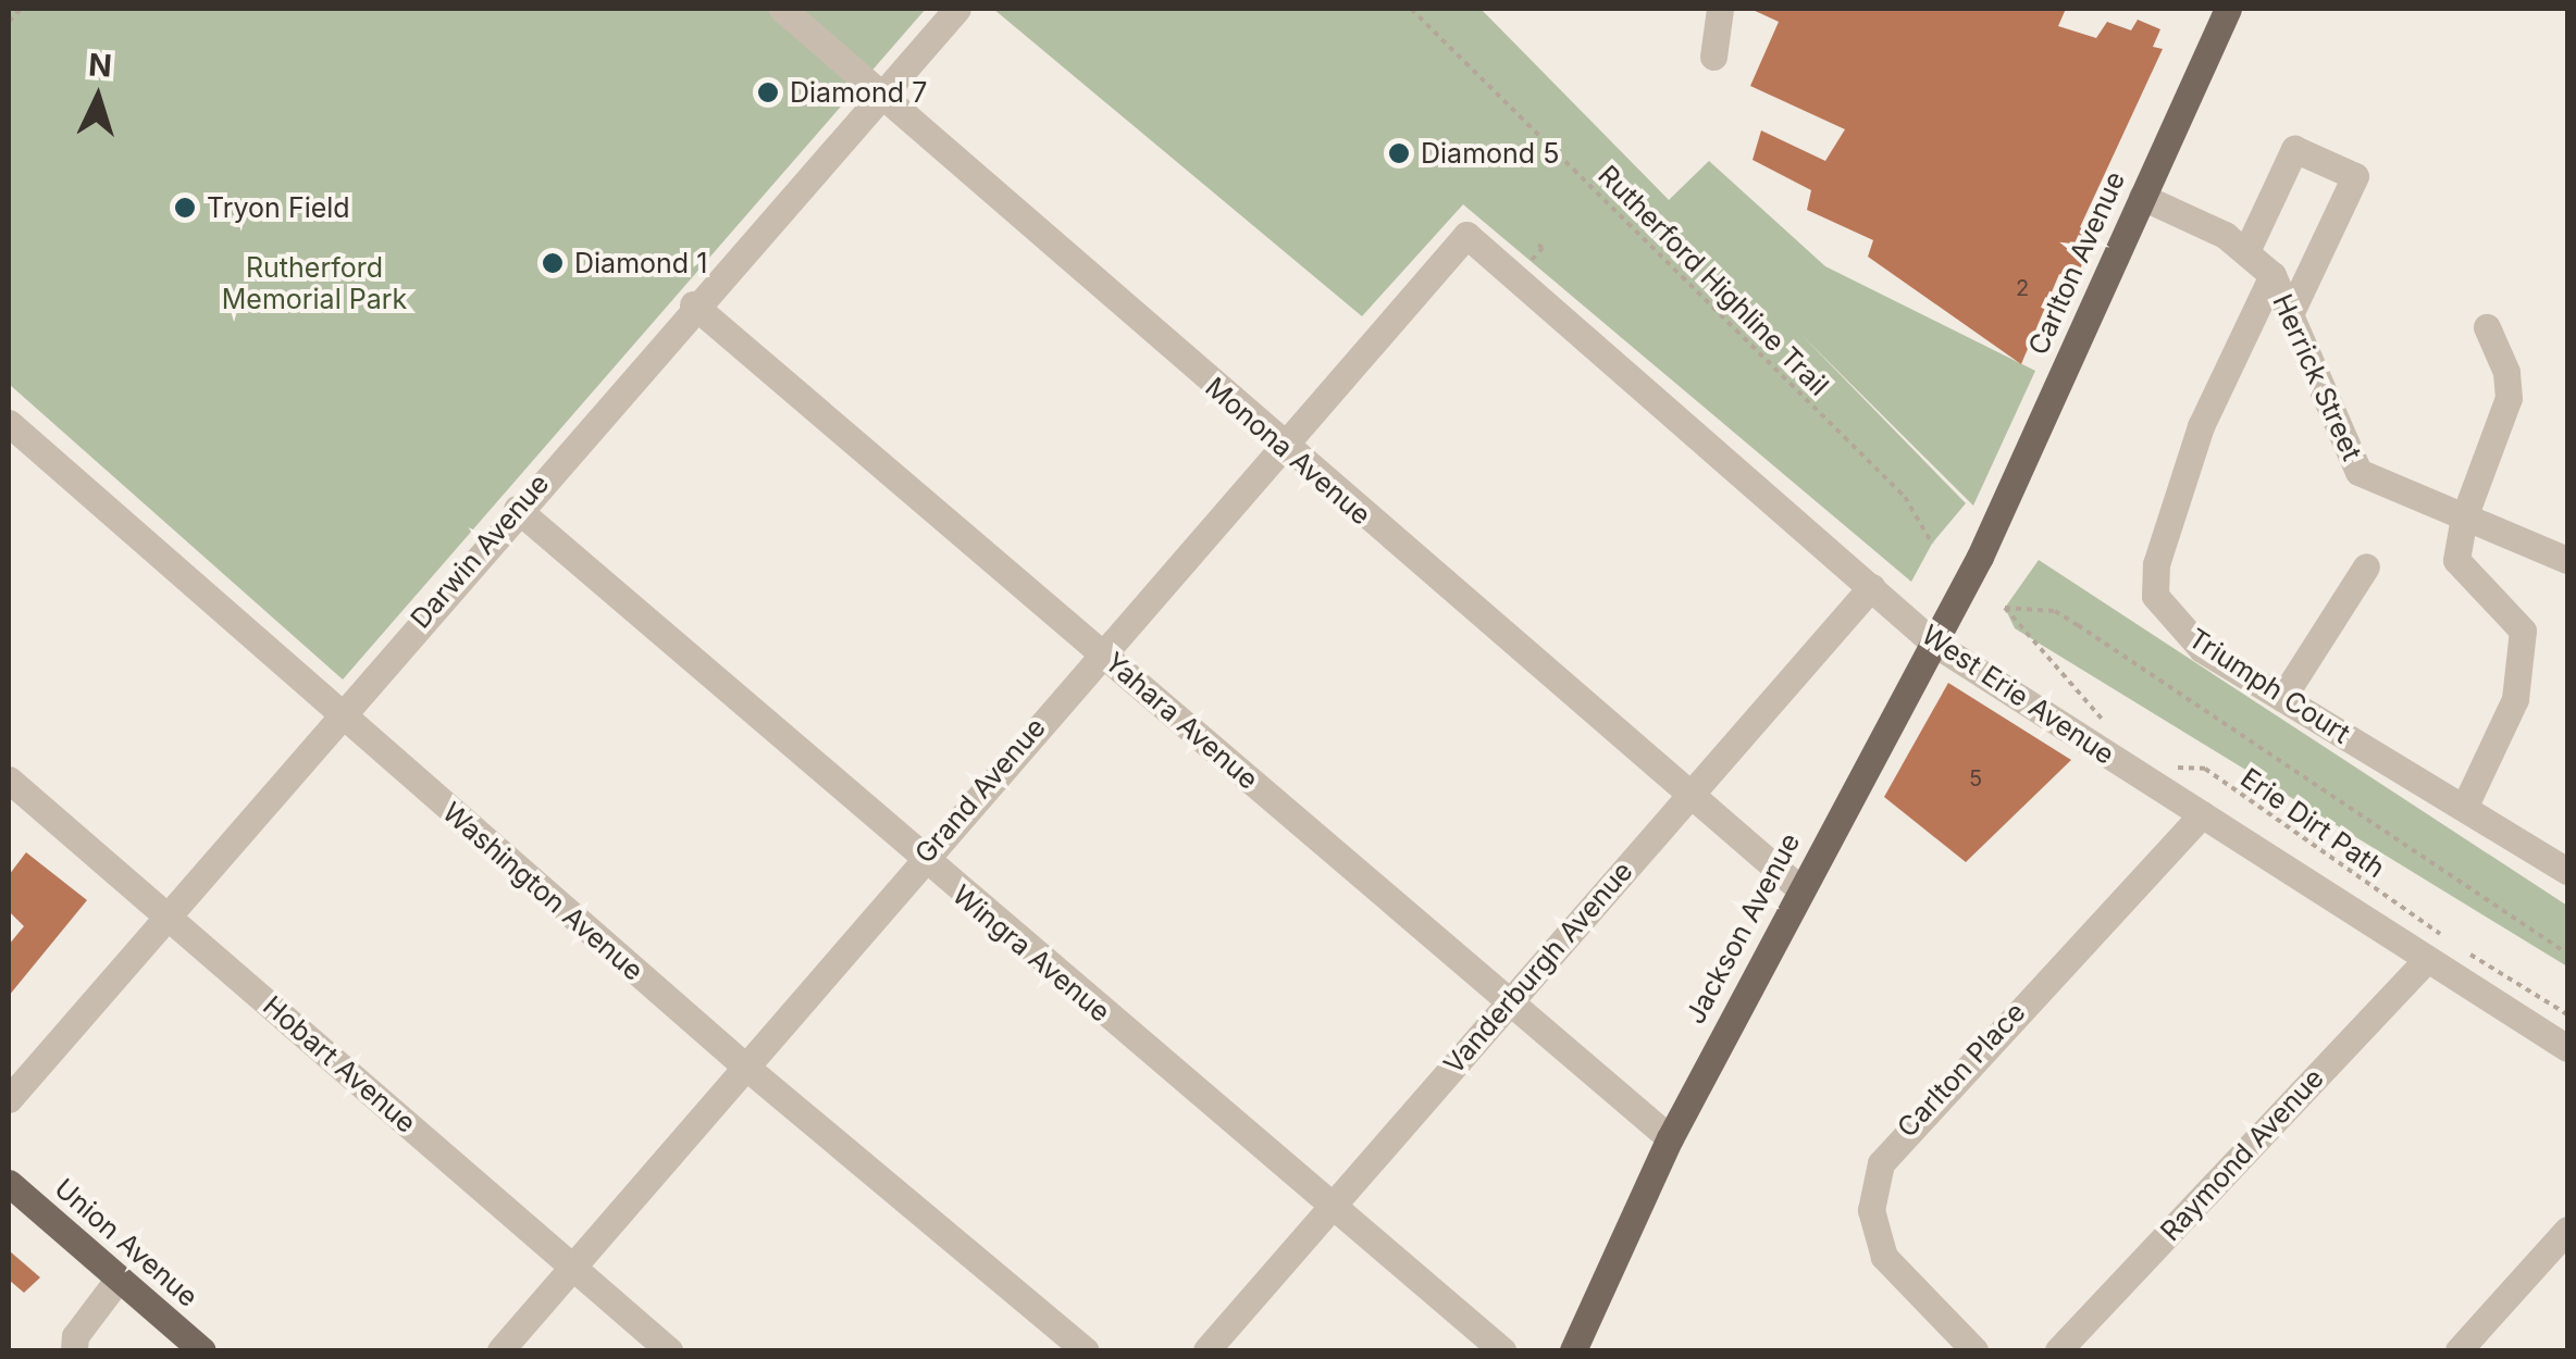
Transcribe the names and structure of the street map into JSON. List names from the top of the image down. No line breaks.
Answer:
{"streets":{"main road":["Carlton Avenue","Jackson Avenue","Union Avenue"],"street":["Herrick Street","Monona Avenue","Darwin Avenue","Triumph Court","West Erie Avenue","Yahara Avenue","Grand Avenue","Washington Avenue","Wingra Avenue","Vanderburgh Avenue","Hobart Avenue","Carlton Place","Raymond Avenue"],"path":["Rutherford Highline Trail","Erie Dirt Path"]},"crossings":[["Carlton Avenue","Herrick Street"],["Carlton Avenue","Jackson Avenue"],["Herrick Street","Triumph Court"],["Monona Avenue","Darwin Avenue"],["Monona Avenue","Grand Avenue"],["Monona Avenue","Jackson Avenue"],["Monona Avenue","Vanderburgh Avenue"],["Darwin Avenue","Yahara Avenue"],["Darwin Avenue","Washington Avenue"],["Darwin Avenue","Wingra Avenue"],["Darwin Avenue","Hobart Avenue"],["West Erie Avenue","Grand Avenue"],["West Erie Avenue","Erie Dirt Path"],["West Erie Avenue","Jackson Avenue"],["West Erie Avenue","Vanderburgh Avenue"],["West Erie Avenue","Carlton Place"],["West Erie Avenue","Raymond Avenue"],["Yahara Avenue","Grand Avenue"],["Yahara Avenue","Jackson Avenue"],["Yahara Avenue","Vanderburgh Avenue"],["Grand Avenue","Washington Avenue"],["Grand Avenue","Wingra Avenue"],["Grand Avenue","Hobart Avenue"],["Erie Dirt Path","Raymond Avenue"],["Wingra Avenue","Vanderburgh Avenue"]],"parks":["Rutherford Memorial Park"],"places":["Diamond 7","Diamond 5","Tryon Field","Diamond 1"],"house_numbers":["2","5"],"north":"top"}
